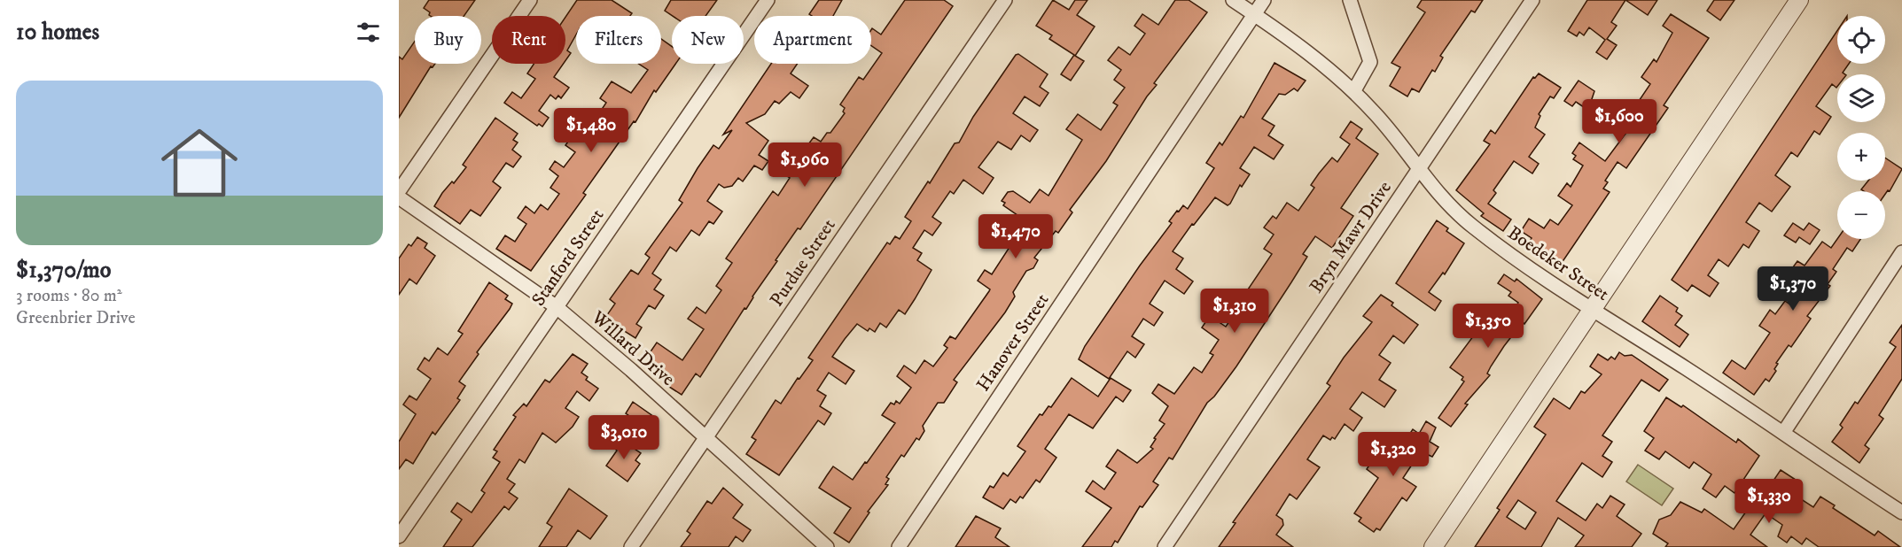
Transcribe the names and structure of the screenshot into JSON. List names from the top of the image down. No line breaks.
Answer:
{"streets":{"street":["Bryn Mawr Drive","Stanford Street","Purdue Street","Boedeker Street","Hanover Street","Willard Drive"]},"crossings":[["Bryn Mawr Drive","Boedeker Street"],["Stanford Street","Willard Drive"],["Purdue Street","Willard Drive"],["Boedeker Street","Hanover Street"]],"page":{"heading":"10 homes","map_buttons":["+","−"],"chip":["Buy","Rent","Filters","New","Apartment"],"list":[{"name":"$1,370/mo","note":"3 rooms · 80 m² · Greenbrier Drive"}],"price":["$1,600","$1,480","$1,960","$1,470","$1,370","$1,310","$1,350","$3,010","$1,320","$1,330"]}}
